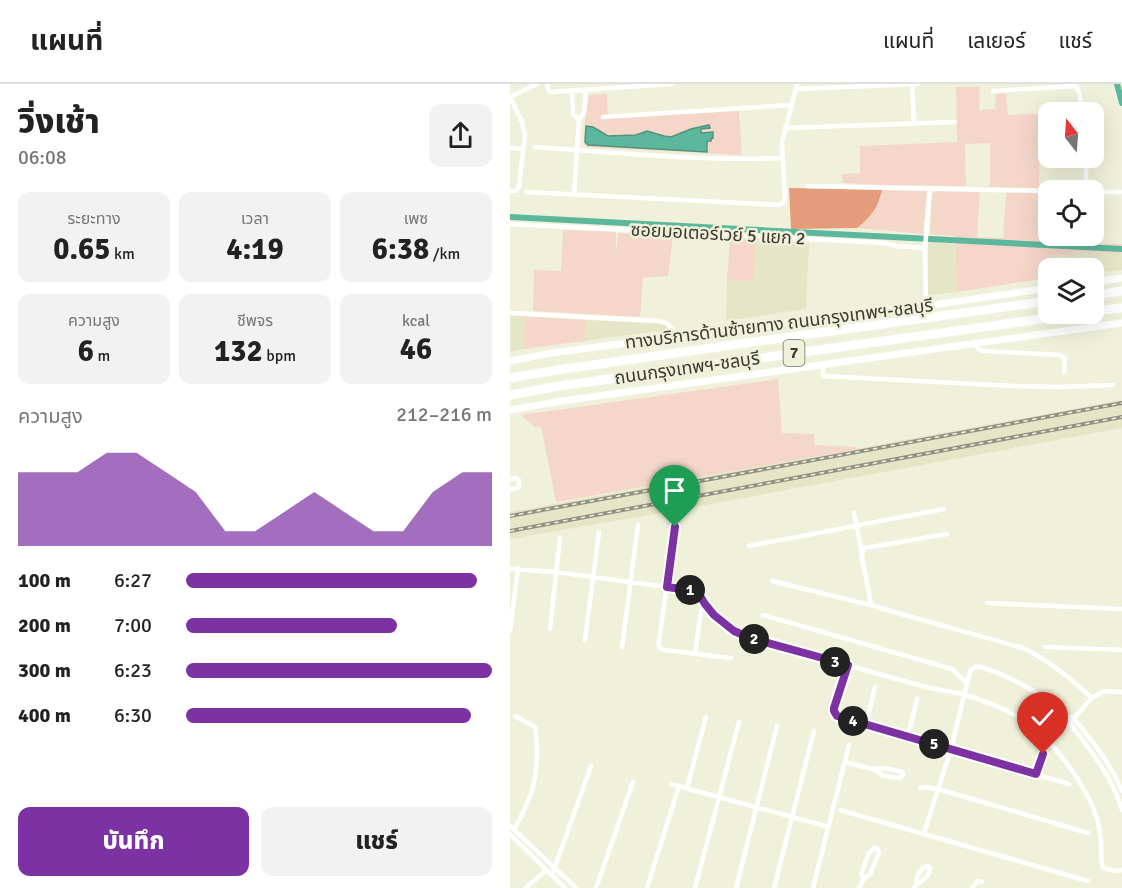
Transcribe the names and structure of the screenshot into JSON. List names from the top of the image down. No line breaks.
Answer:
{"streets":{"highway":["7","ถนนกรุงเทพฯ-ชลบุรี"],"main road":["ทางบริการด้านซ้ายทาง ถนนกรุงเทพฯ-ชลบุรี"],"street":["ซอยมอเตอร์เวย์ 5 แยก 2"]},"north":"top","page":{"header":"แผนที่","nav":["แผนที่","เลเยอร์","แชร์"],"heading":["วิ่งเช้า","06:08"],"stats":[["ระยะทาง","0.65 km"],["เวลา","4:19"],["เพซ","6:38 /km"],["ความสูง","6 m"],["ชีพจร","132 bpm"],["kcal","46"]],"chart":["ความสูง","212–216 m"],"list":[{"name":"100 m","note":"6:27"},{"name":"200 m","note":"7:00"},{"name":"300 m","note":"6:23"},{"name":"400 m","note":"6:30"}],"pins":["1","2","3","4","5"],"buttons":["บันทึก","แชร์"]}}
